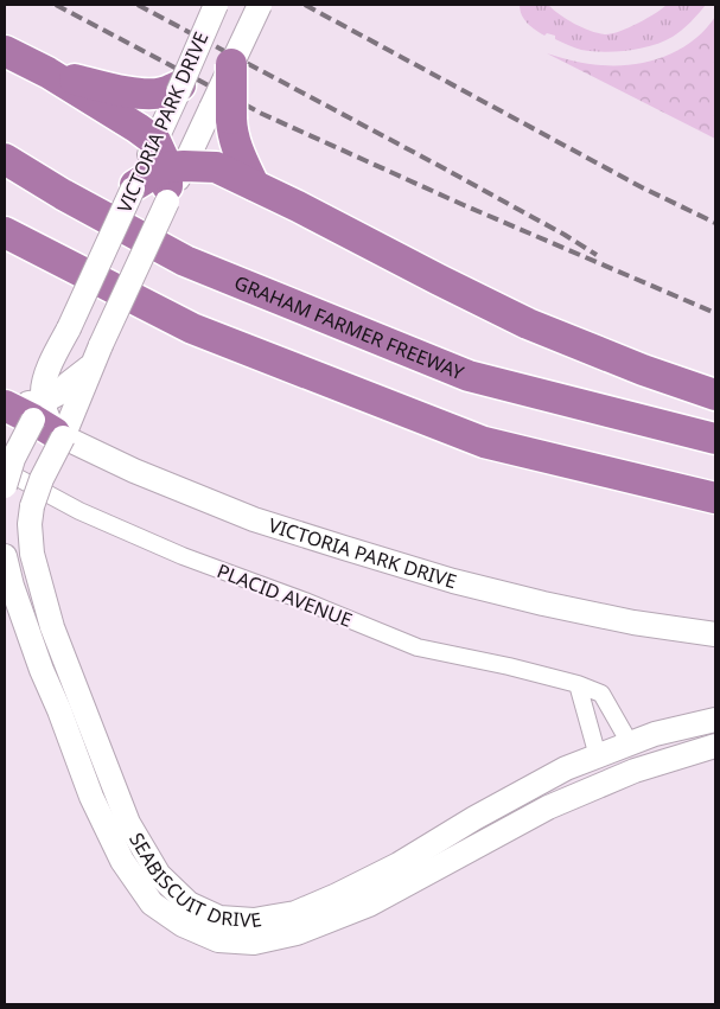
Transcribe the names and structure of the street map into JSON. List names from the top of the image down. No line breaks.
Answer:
{"streets":{"highway":["GRAHAM FARMER FREEWAY"],"street":["VICTORIA PARK DRIVE","PLACID AVENUE","SEABISCUIT DRIVE"]},"crossings":[["VICTORIA PARK DRIVE","SEABISCUIT DRIVE"],["PLACID AVENUE","SEABISCUIT DRIVE"]]}
